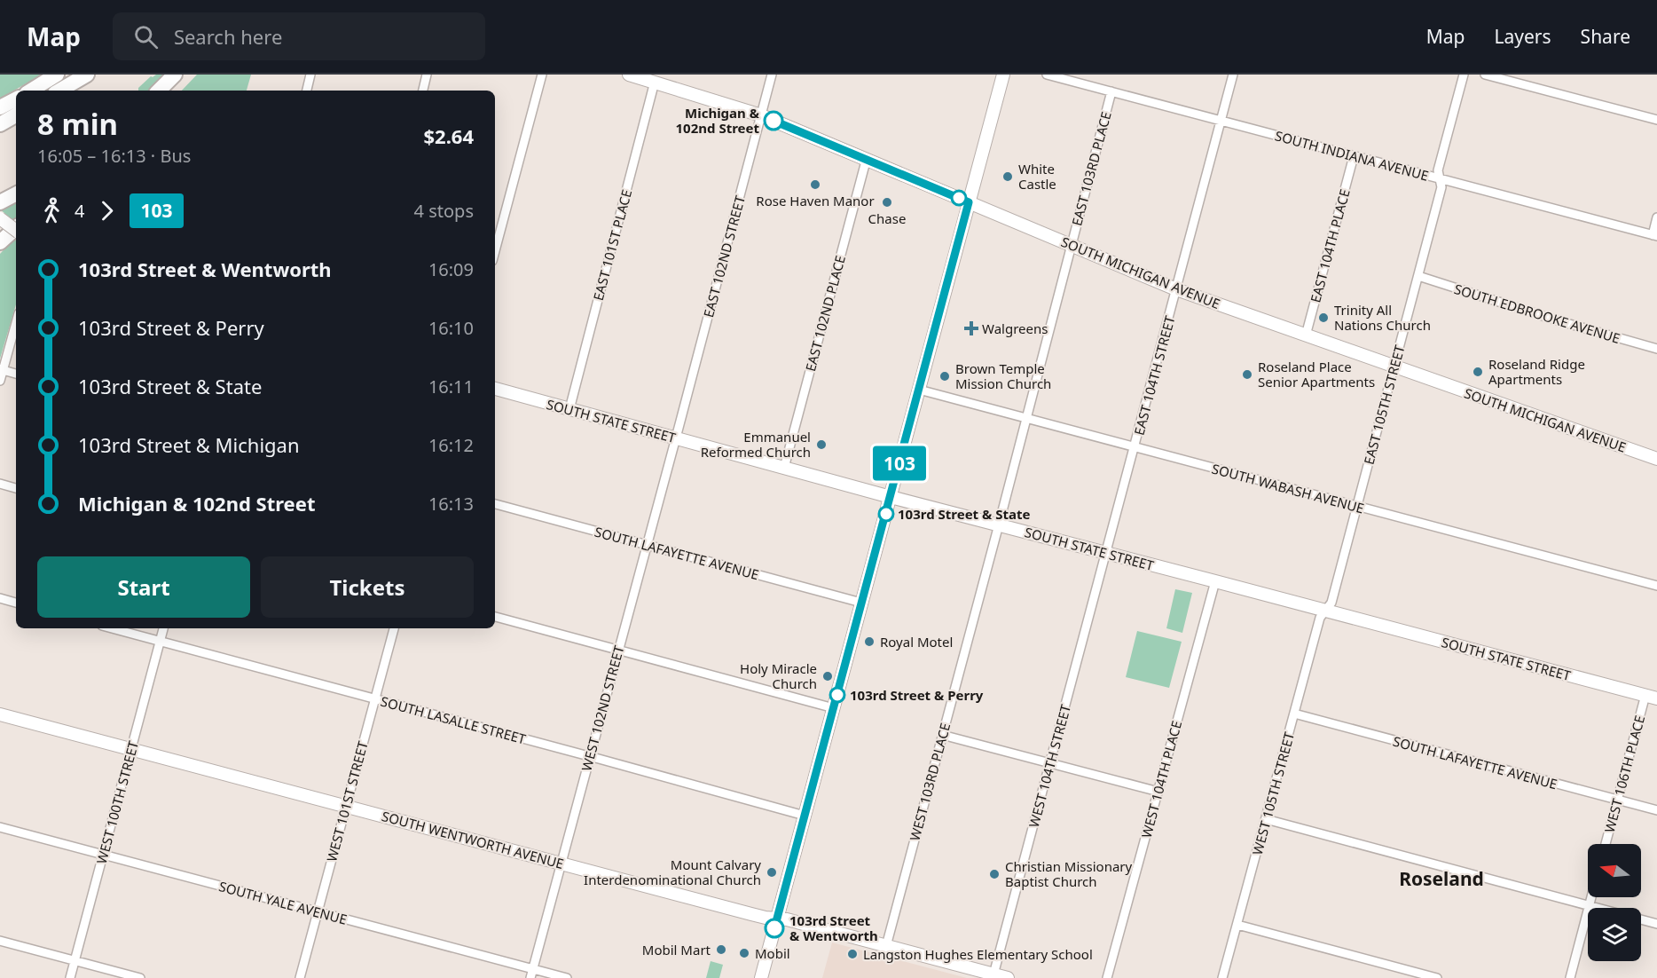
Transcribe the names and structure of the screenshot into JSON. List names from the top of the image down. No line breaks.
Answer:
{"streets":{"street":["SOUTH INDIANA AVENUE","EAST 103RD PLACE","EAST 101ST PLACE","EAST 104TH PLACE","EAST 102ND STREET","SOUTH MICHIGAN AVENUE","EAST 102ND PLACE","SOUTH EDBROOKE AVENUE","EAST 104TH STREET","EAST 105TH STREET","SOUTH STATE STREET","SOUTH WABASH AVENUE","SOUTH LAFAYETTE AVENUE","WEST 102ND STREET","SOUTH LASALLE STREET","WEST 104TH STREET","WEST 106TH PLACE","WEST 104TH PLACE","WEST 103RD PLACE","WEST 105TH STREET","WEST 101ST STREET","WEST 100TH STREET","SOUTH WENTWORTH AVENUE","SOUTH YALE AVENUE"]},"crossings":[["SOUTH INDIANA AVENUE","EAST 103RD PLACE"],["SOUTH INDIANA AVENUE","EAST 104TH PLACE"],["SOUTH INDIANA AVENUE","EAST 104TH STREET"],["SOUTH INDIANA AVENUE","EAST 105TH STREET"],["EAST 103RD PLACE","SOUTH MICHIGAN AVENUE"],["EAST 103RD PLACE","SOUTH STATE STREET"],["EAST 103RD PLACE","SOUTH WABASH AVENUE"],["EAST 103RD PLACE","WEST 103RD PLACE"],["EAST 101ST PLACE","SOUTH MICHIGAN AVENUE"],["EAST 101ST PLACE","SOUTH STATE STREET"],["EAST 104TH PLACE","SOUTH MICHIGAN AVENUE"],["EAST 102ND STREET","SOUTH MICHIGAN AVENUE"],["EAST 102ND STREET","SOUTH STATE STREET"],["EAST 102ND STREET","WEST 102ND STREET"],["SOUTH MICHIGAN AVENUE","EAST 102ND PLACE"],["SOUTH MICHIGAN AVENUE","EAST 104TH STREET"],["SOUTH MICHIGAN AVENUE","EAST 105TH STREET"],["EAST 102ND PLACE","SOUTH STATE STREET"],["SOUTH EDBROOKE AVENUE","EAST 105TH STREET"],["EAST 104TH STREET","SOUTH STATE STREET"],["EAST 104TH STREET","SOUTH WABASH AVENUE"],["EAST 104TH STREET","WEST 104TH STREET"],["EAST 105TH STREET","SOUTH STATE STREET"],["EAST 105TH STREET","SOUTH WABASH AVENUE"],["EAST 105TH STREET","WEST 105TH STREET"],["SOUTH STATE STREET","WEST 102ND STREET"],["SOUTH STATE STREET","WEST 104TH STREET"],["SOUTH STATE STREET","WEST 106TH PLACE"],["SOUTH STATE STREET","WEST 104TH PLACE"],["SOUTH STATE STREET","WEST 103RD PLACE"],["SOUTH STATE STREET","WEST 105TH STREET"],["SOUTH LAFAYETTE AVENUE","WEST 102ND STREET"],["SOUTH LAFAYETTE AVENUE","WEST 106TH PLACE"],["SOUTH LAFAYETTE AVENUE","WEST 105TH STREET"],["WEST 102ND STREET","SOUTH LASALLE STREET"],["WEST 102ND STREET","SOUTH WENTWORTH AVENUE"],["WEST 102ND STREET","SOUTH YALE AVENUE"],["SOUTH LASALLE STREET","WEST 101ST STREET"],["SOUTH LASALLE STREET","WEST 100TH STREET"],["WEST 104TH STREET","SOUTH WENTWORTH AVENUE"],["WEST 103RD PLACE","SOUTH WENTWORTH AVENUE"],["WEST 101ST STREET","SOUTH WENTWORTH AVENUE"],["WEST 101ST STREET","SOUTH YALE AVENUE"],["WEST 100TH STREET","SOUTH WENTWORTH AVENUE"],["WEST 100TH STREET","SOUTH YALE AVENUE"]],"districts":["Roseland"],"places":{"other":["Michigan & 102nd Street","White Castle","Rose Haven Manor","Chase","Trinity All Nations Church","Roseland Ridge Apartments","Roseland Place Senior Apartments","Brown Temple Mission Church","Emmanuel Reformed Church","103rd Street & State","Royal Motel","Holy Miracle Church","103rd Street & Perry","Mount Calvary Interdenominational Church","Christian Missionary Baptist Church","103rd Street & Wentworth","Mobil Mart","Mobil","Langston Hughes Elementary School"],"health":["Walgreens"]},"lines":["bus line 103"],"north":"left","page":{"header":"Map","search":"Search here","nav":["Map","Layers","Share"],"on_map":"103","heading":["8 min","16:05 – 16:13 · Bus","$2.64"],"legs":["4","103","4 stops"],"list":[{"name":"103rd Street & Wentworth","value":"16:09"},{"name":"103rd Street & Perry","value":"16:10"},{"name":"103rd Street & State","value":"16:11"},{"name":"103rd Street & Michigan","value":"16:12"},{"name":"Michigan & 102nd Street","value":"16:13"}],"buttons":["Start","Tickets"]}}
